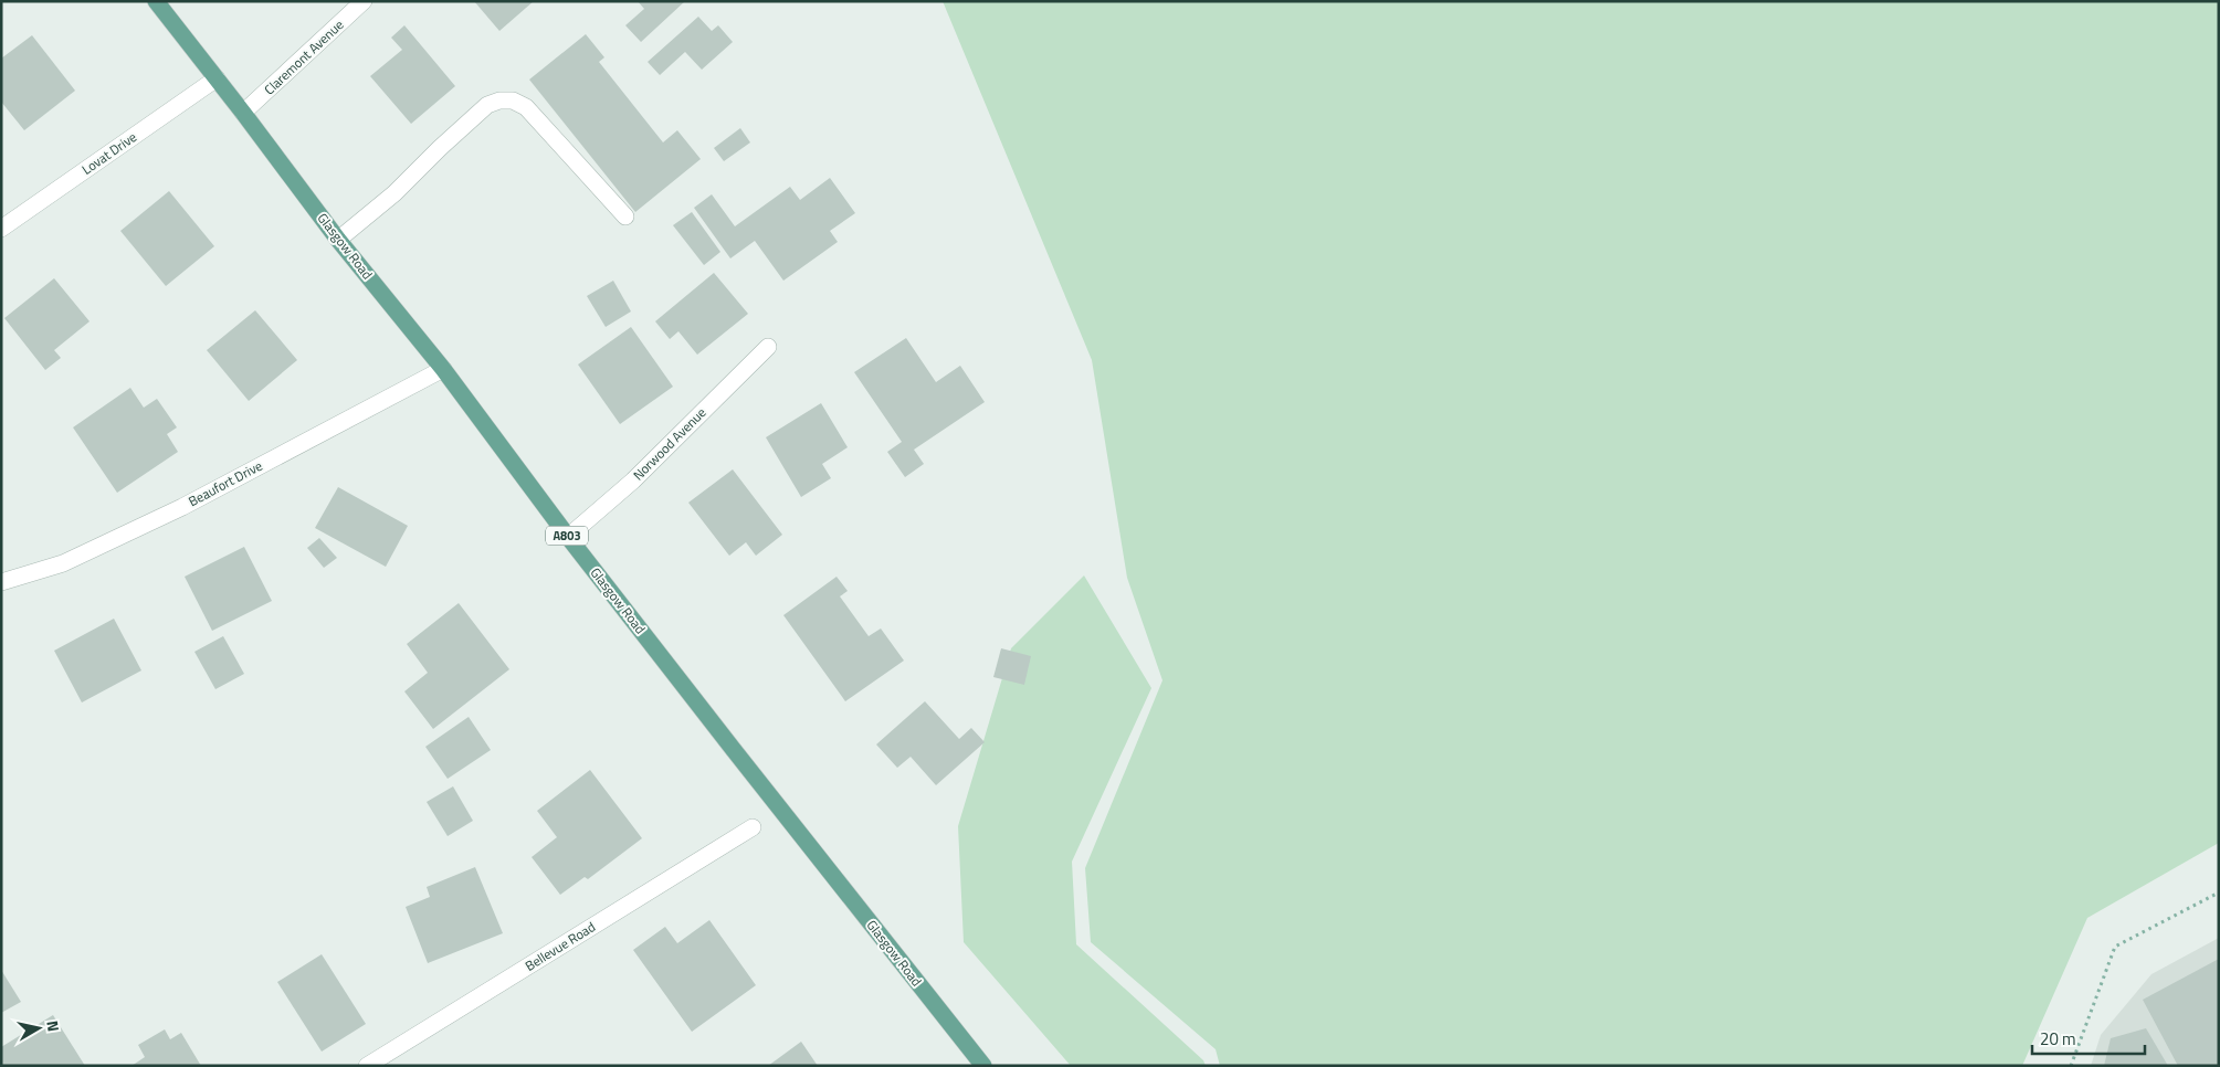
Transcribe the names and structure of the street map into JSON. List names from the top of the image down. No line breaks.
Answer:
{"streets":{"main road":["Glasgow Road","A803"],"street":["Claremont Avenue","Lovat Drive","Norwood Avenue","Beaufort Drive","Bellevue Road"]},"crossings":[["Claremont Avenue","Glasgow Road"],["Lovat Drive","Glasgow Road"],["Glasgow Road","Norwood Avenue"],["Glasgow Road","Beaufort Drive"]],"scale_bar":"20 m","north":"right"}
